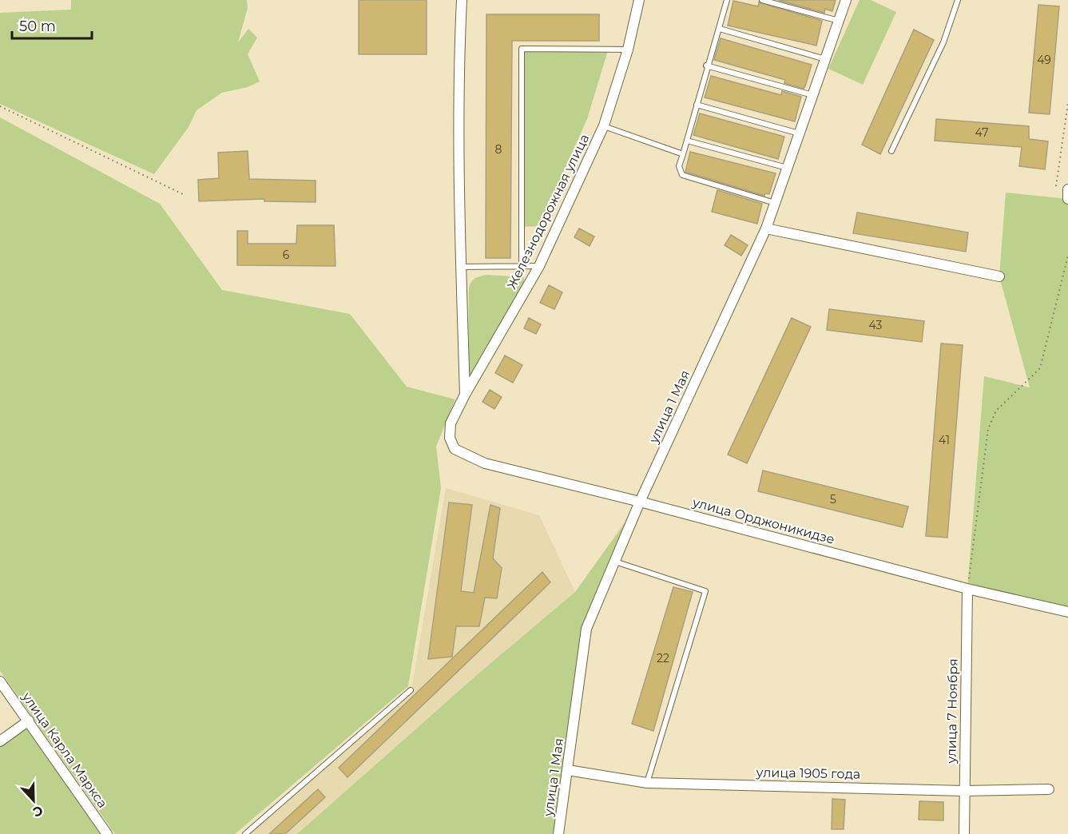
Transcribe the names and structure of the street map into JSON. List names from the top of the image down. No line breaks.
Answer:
{"streets":{"street":["Железнодорожная улица","улица 1 Мая","улица Орджоникидзе","улица 7 Ноября","улица Карла Маркса","улица 1905 года"]},"crossings":[["Железнодорожная улица","улица Орджоникидзе"],["улица 1 Мая","улица Орджоникидзе"],["улица 1 Мая","улица 1905 года"],["улица Орджоникидзе","улица 7 Ноября"],["улица 7 Ноября","улица 1905 года"]],"house_numbers":["49","47","8","6","43","41","5","22"],"scale_bar":"50 m","north":"bottom"}
